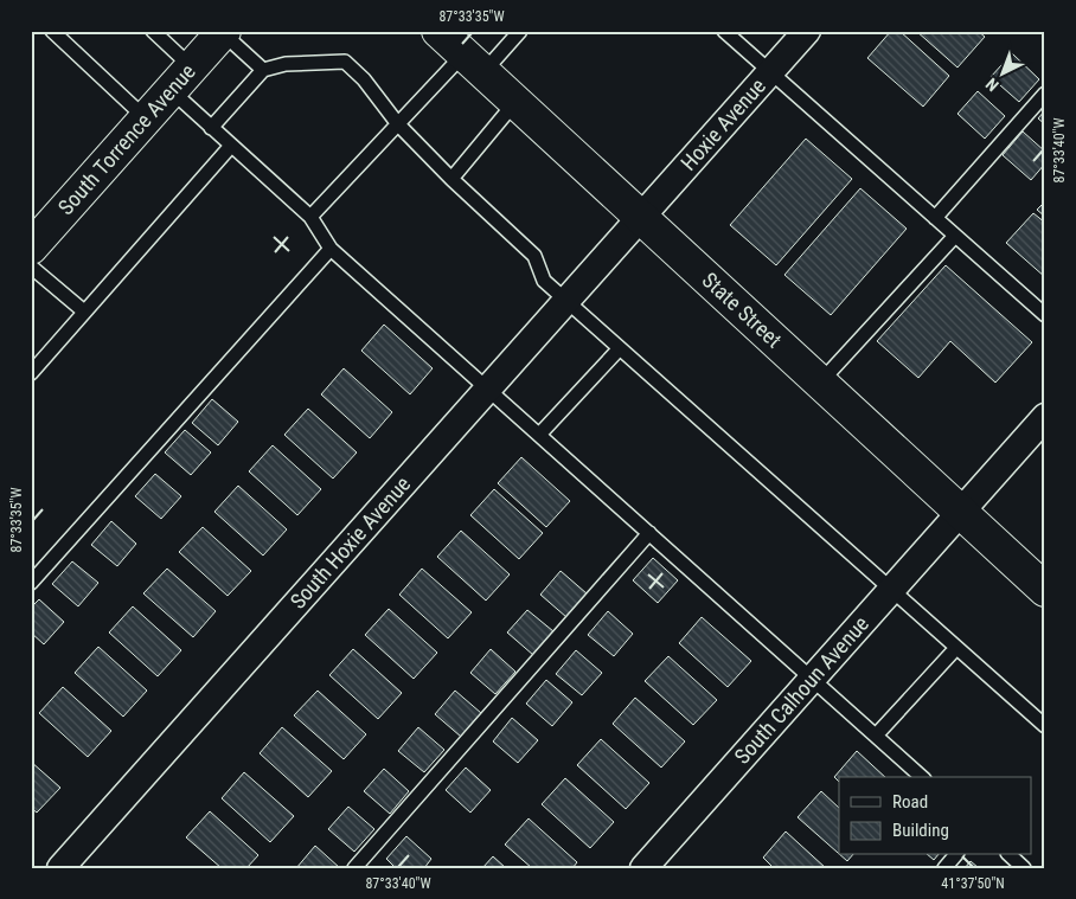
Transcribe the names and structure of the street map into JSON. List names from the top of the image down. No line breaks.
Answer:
{"streets":{"street":["Hoxie Avenue","South Torrence Avenue","State Street","South Hoxie Avenue","South Calhoun Avenue"]},"crossings":[["Hoxie Avenue","State Street"],["Hoxie Avenue","South Hoxie Avenue"],["State Street","South Hoxie Avenue"],["State Street","South Calhoun Avenue"]],"legend":["Road","Building"],"north":"bottom left","coordinates":["87°33'35\"W","87°33'40\"W","41°37'50\"N"]}
